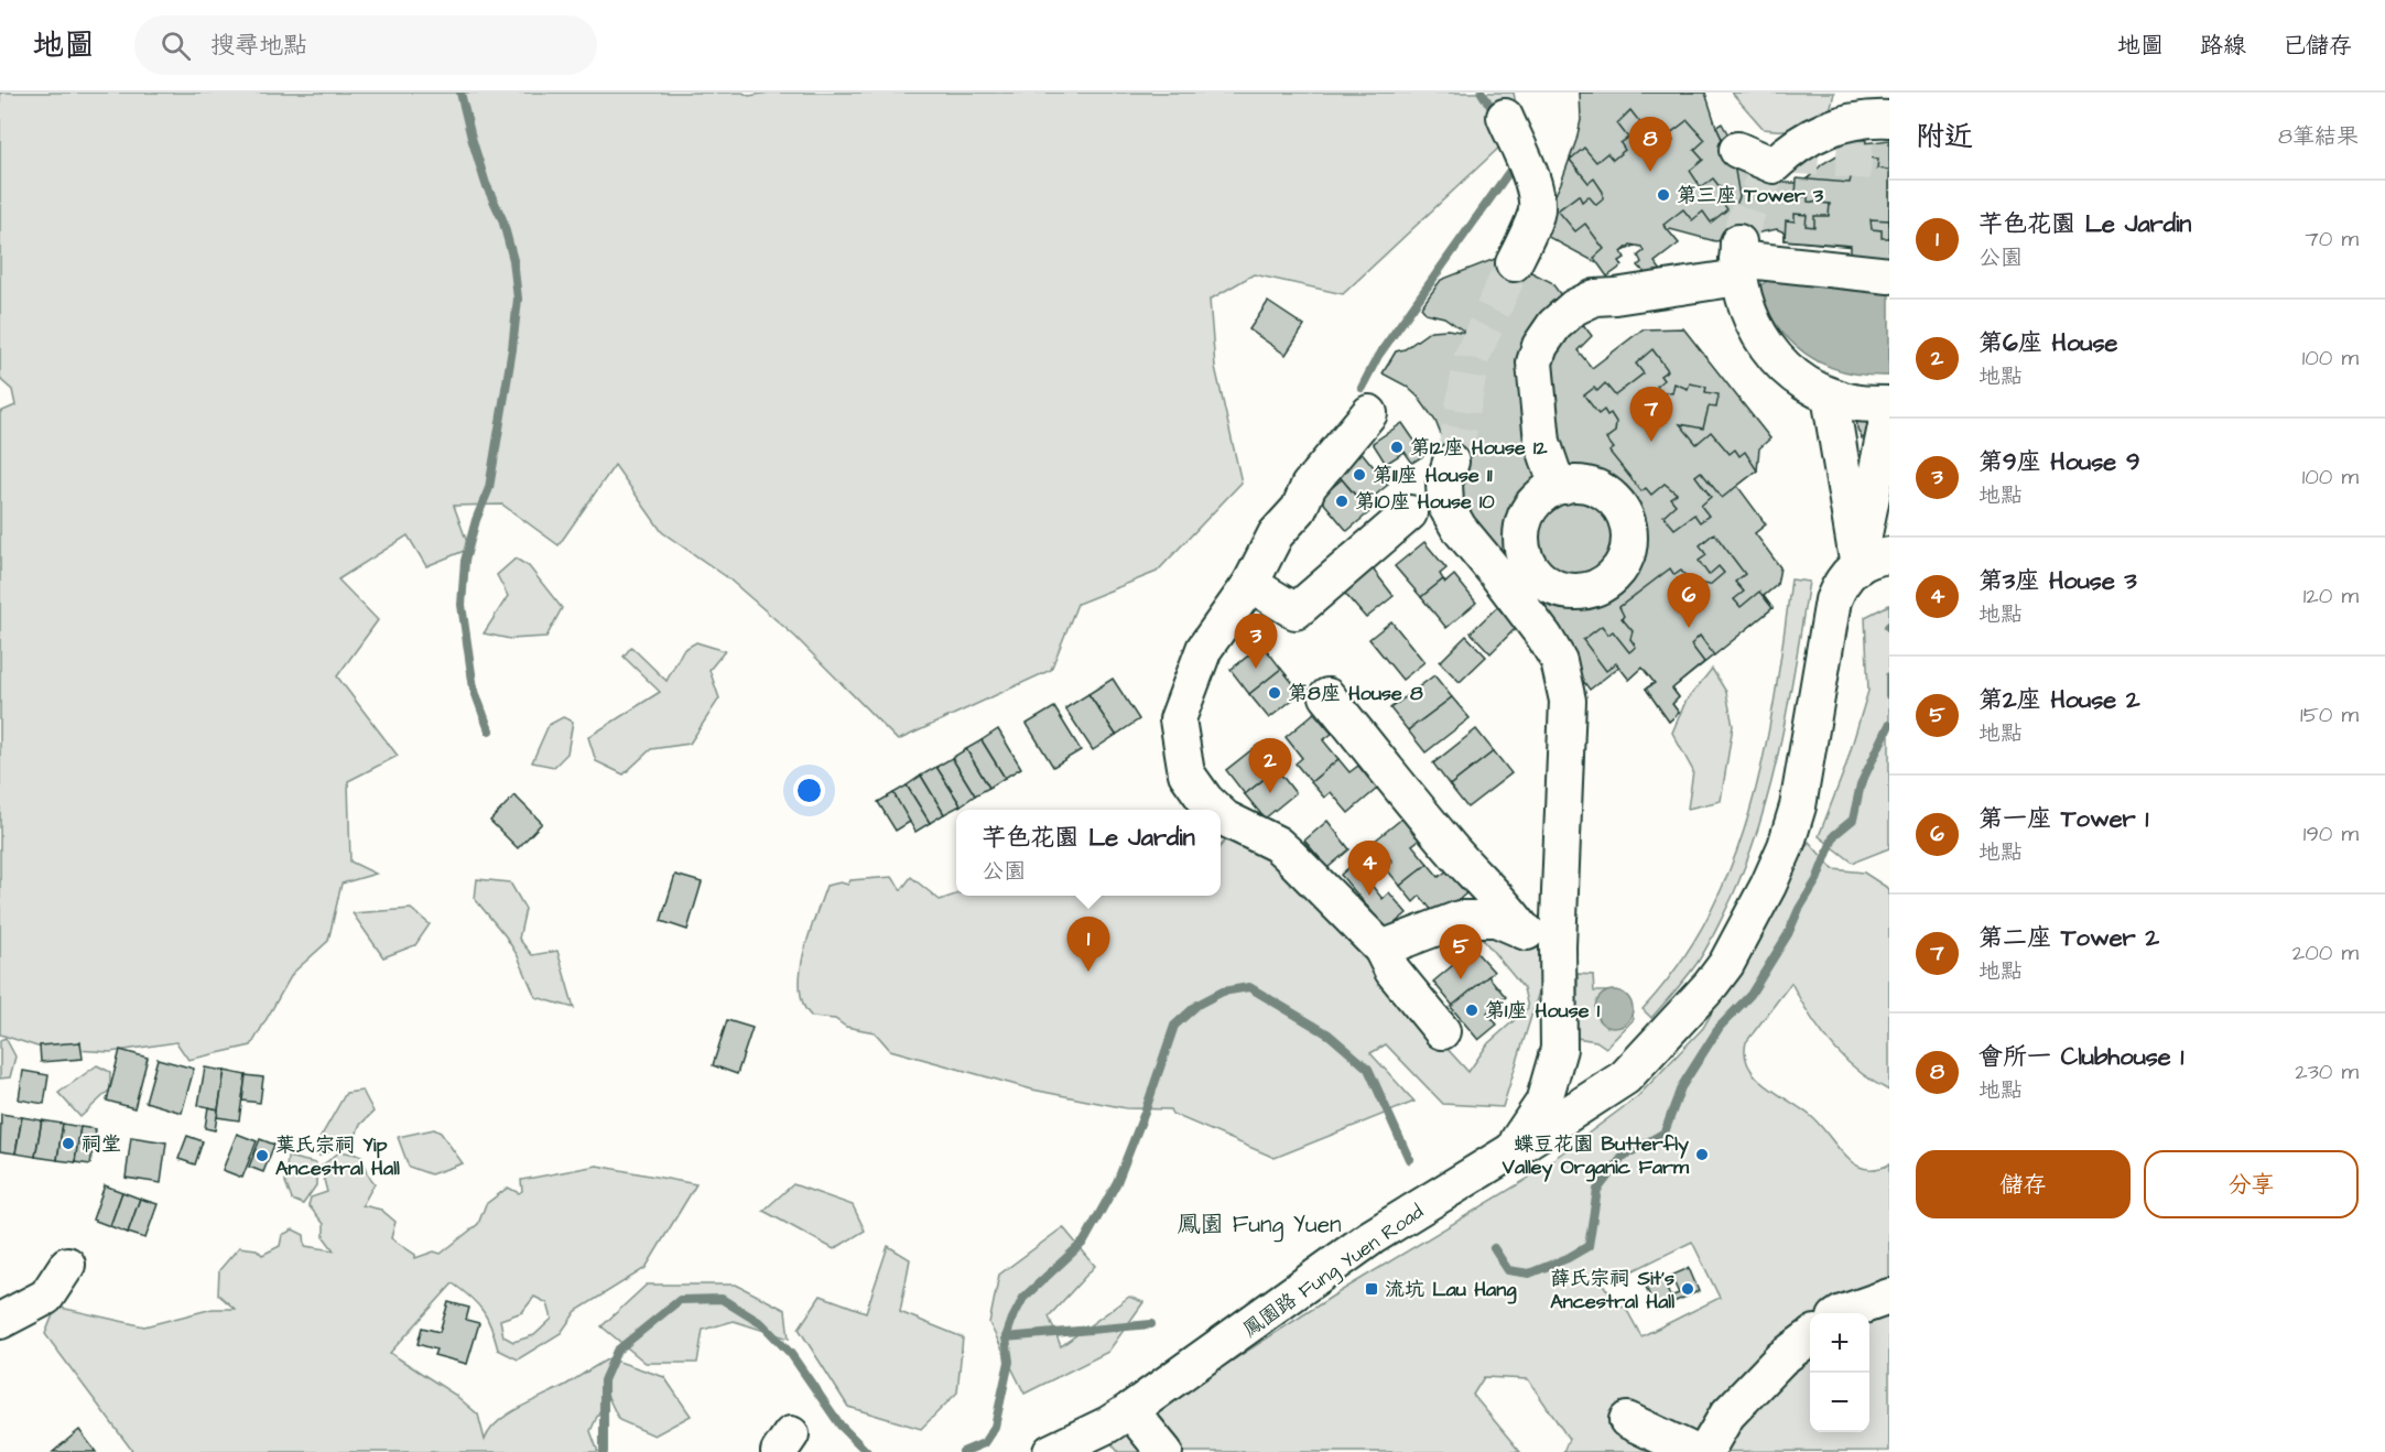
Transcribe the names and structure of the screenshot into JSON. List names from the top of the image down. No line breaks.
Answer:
{"streets":{"street":["鳳園路 Fung Yuen Road"]},"districts":["鳳園 Fung Yuen"],"places":{"other":["第三座 Tower 3","第12座 House 12","第11座 House 11","第10座 House 10","第8座 House 8","第1座 House 1","祠堂","蝶豆花園 Butterfly Valley Organic Farm","葉氏宗祠 Yip Ancestral Hall","薛氏宗祠 Sit's Ancestral Hall"],"transit":["流坑 Lau Hang"]},"page":{"header":"地圖","search":"搜尋地點","nav":["地圖","路線","已儲存"],"heading":["附近","8筆結果"],"pins":["8","7","6","3","2","4","1","5"],"list":[{"mark":"1","name":"芊色花園 Le Jardin","note":"公園","value":"70 m"},{"mark":"2","name":"第6座 House","note":"地點","value":"100 m"},{"mark":"3","name":"第9座 House 9","note":"地點","value":"100 m"},{"mark":"4","name":"第3座 House 3","note":"地點","value":"120 m"},{"mark":"5","name":"第2座 House 2","note":"地點","value":"150 m"},{"mark":"6","name":"第一座 Tower 1","note":"地點","value":"190 m"},{"mark":"7","name":"第二座 Tower 2","note":"地點","value":"200 m"},{"mark":"8","name":"會所一 Clubhouse 1","note":"地點","value":"230 m"}],"popup":["芊色花園 Le Jardin","公園"],"buttons":["儲存","分享"],"map_buttons":["+","−"]}}
